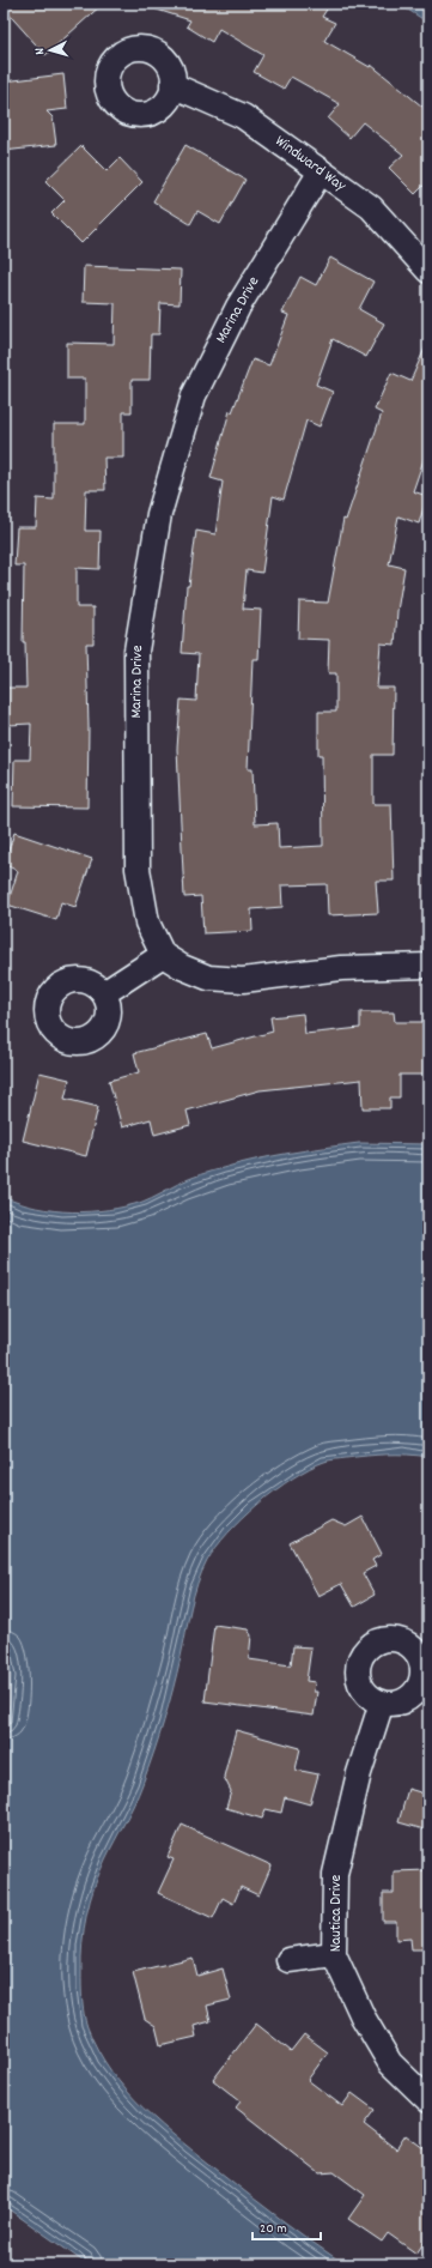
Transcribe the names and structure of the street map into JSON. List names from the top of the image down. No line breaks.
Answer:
{"streets":{"street":["Windward Way","Marina Drive","Nautica Drive"]},"crossings":[["Windward Way","Marina Drive"]],"scale_bar":"20 m","north":"left"}
